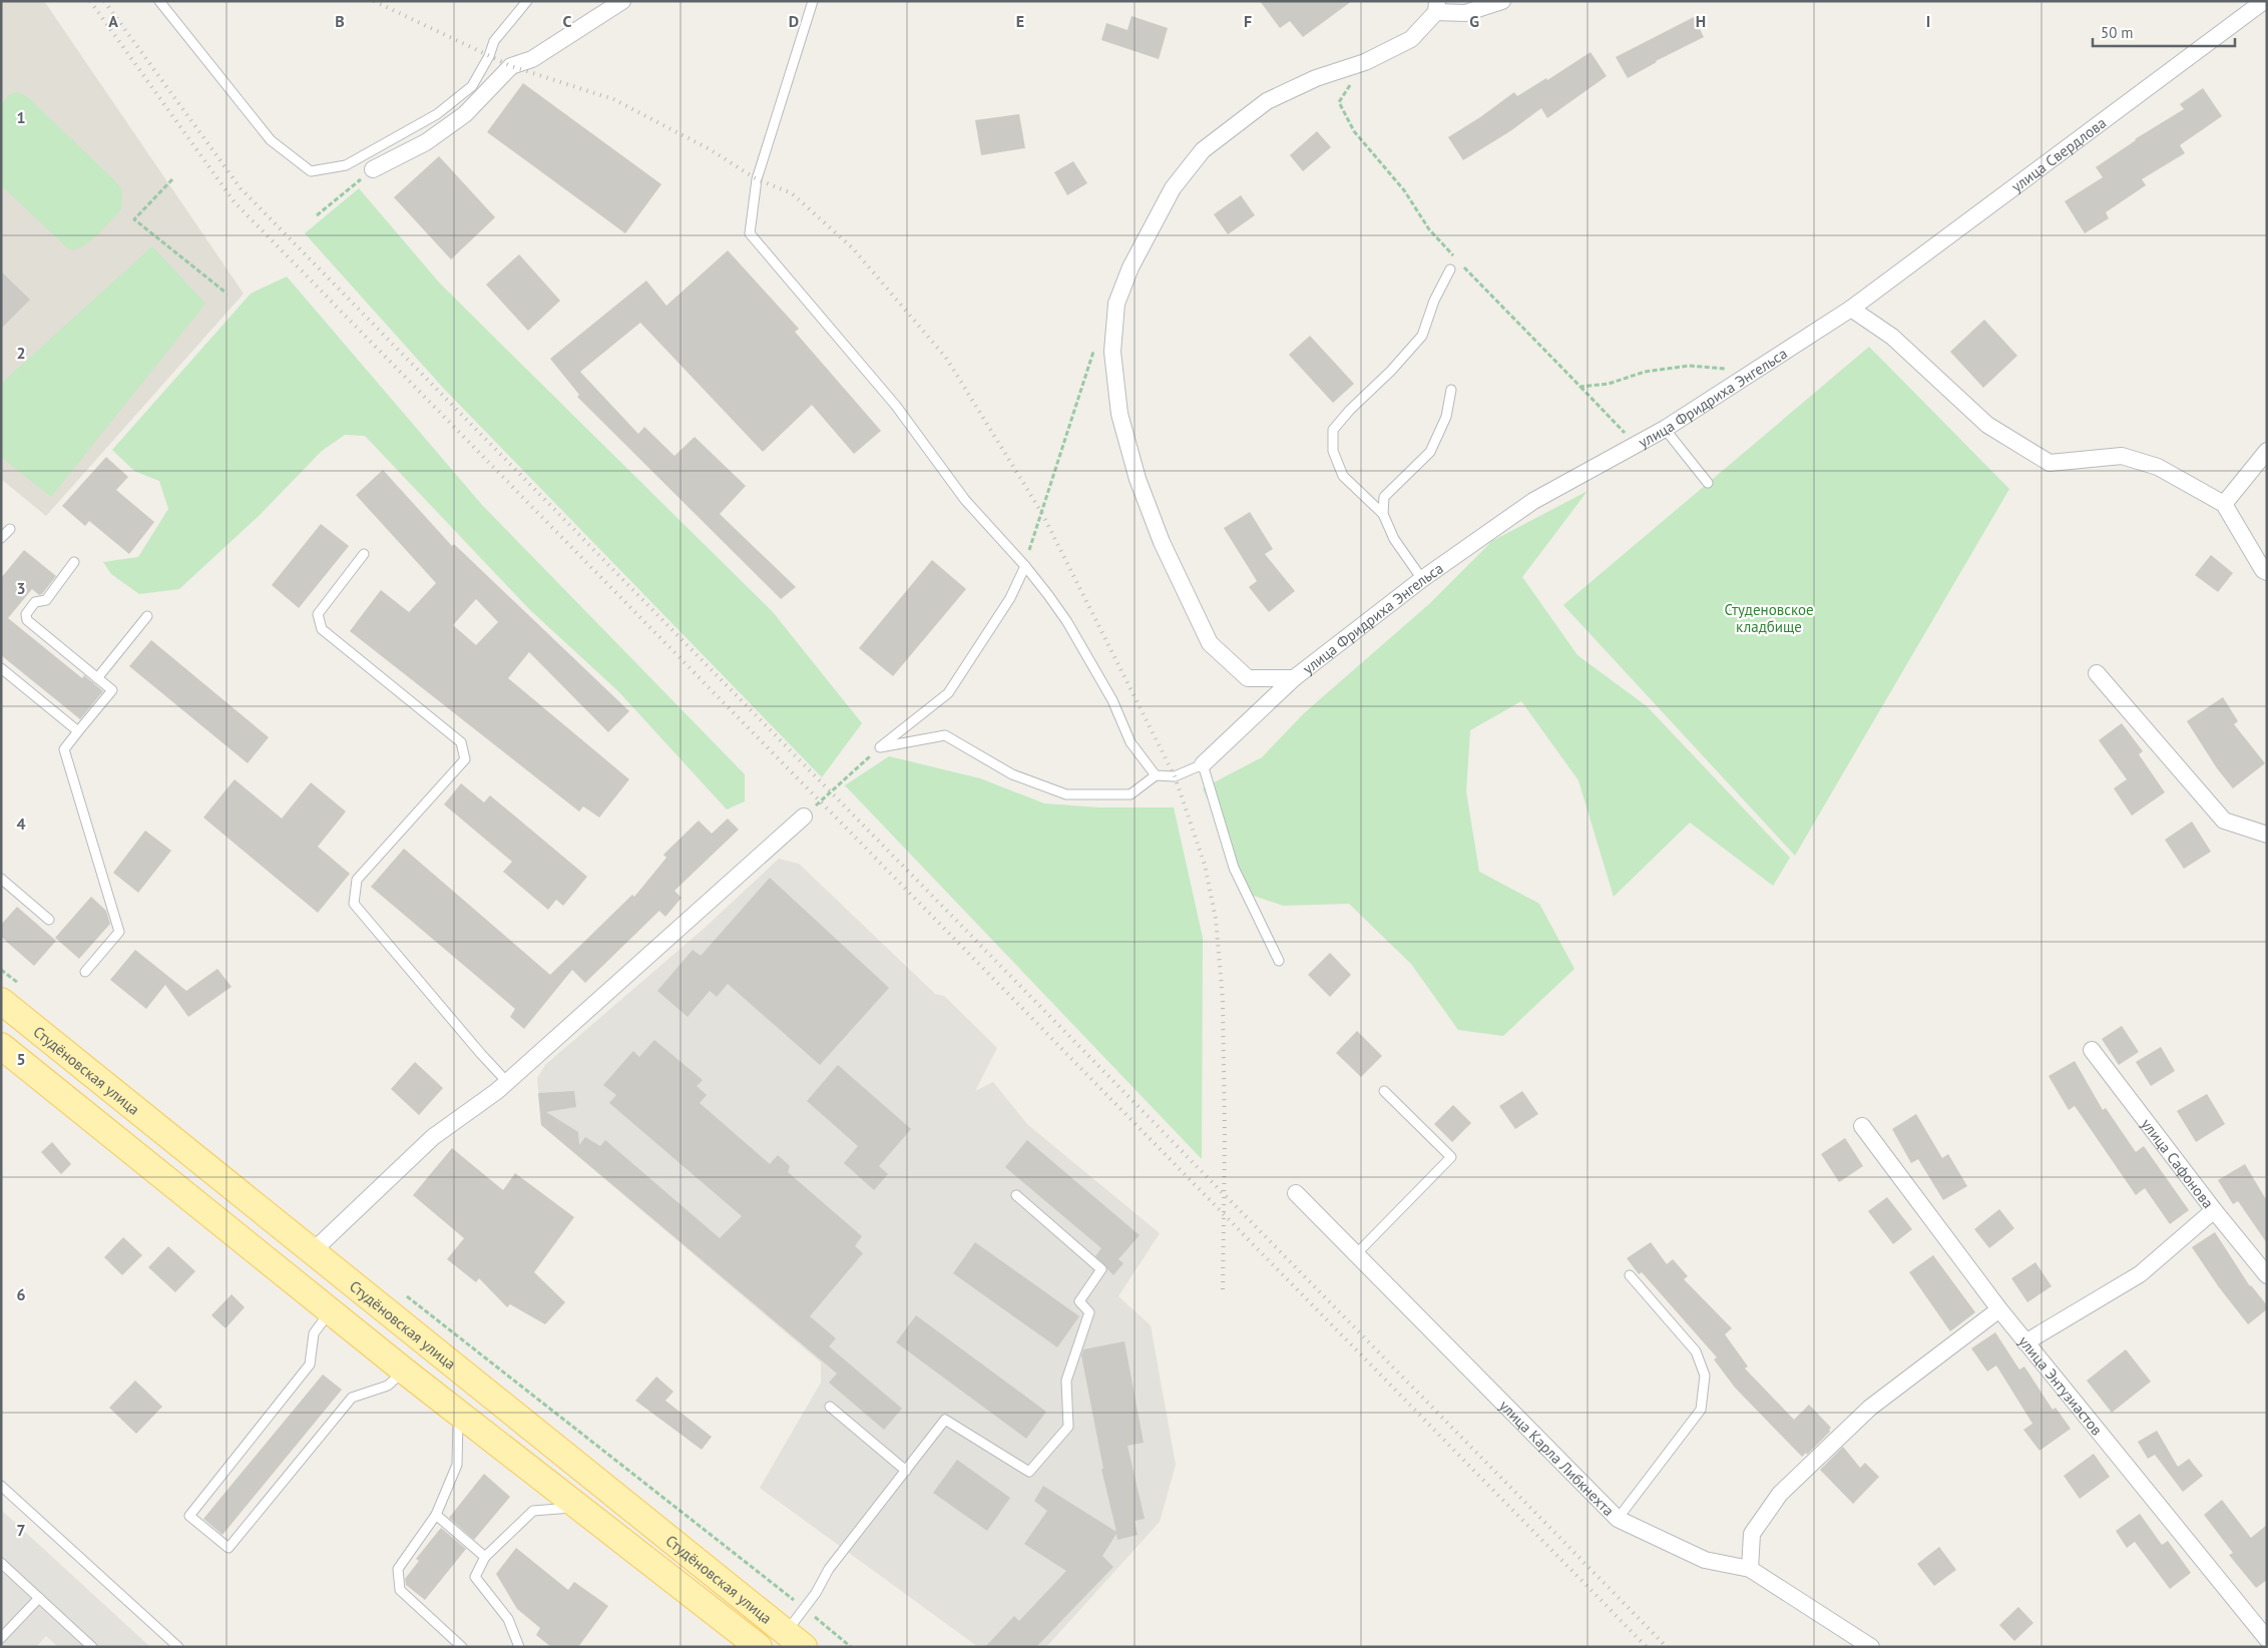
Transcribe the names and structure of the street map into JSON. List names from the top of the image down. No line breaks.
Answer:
{"streets":{"main road":["Студёновская улица"],"street":["улица Свердлова","улица Фридриха Энгельса","улица Сафонова","улица Энтузиастов","улица Карла Либкнехта"]},"crossings":[["улица Свердлова","улица Фридриха Энгельса"]],"parks":["Студеновское кладбище"],"scale_bar":"50 m","grid":{"columns":["A","B","C","D","E","F","G","H","I"],"rows":["1","2","3","4","5","6","7"]}}
